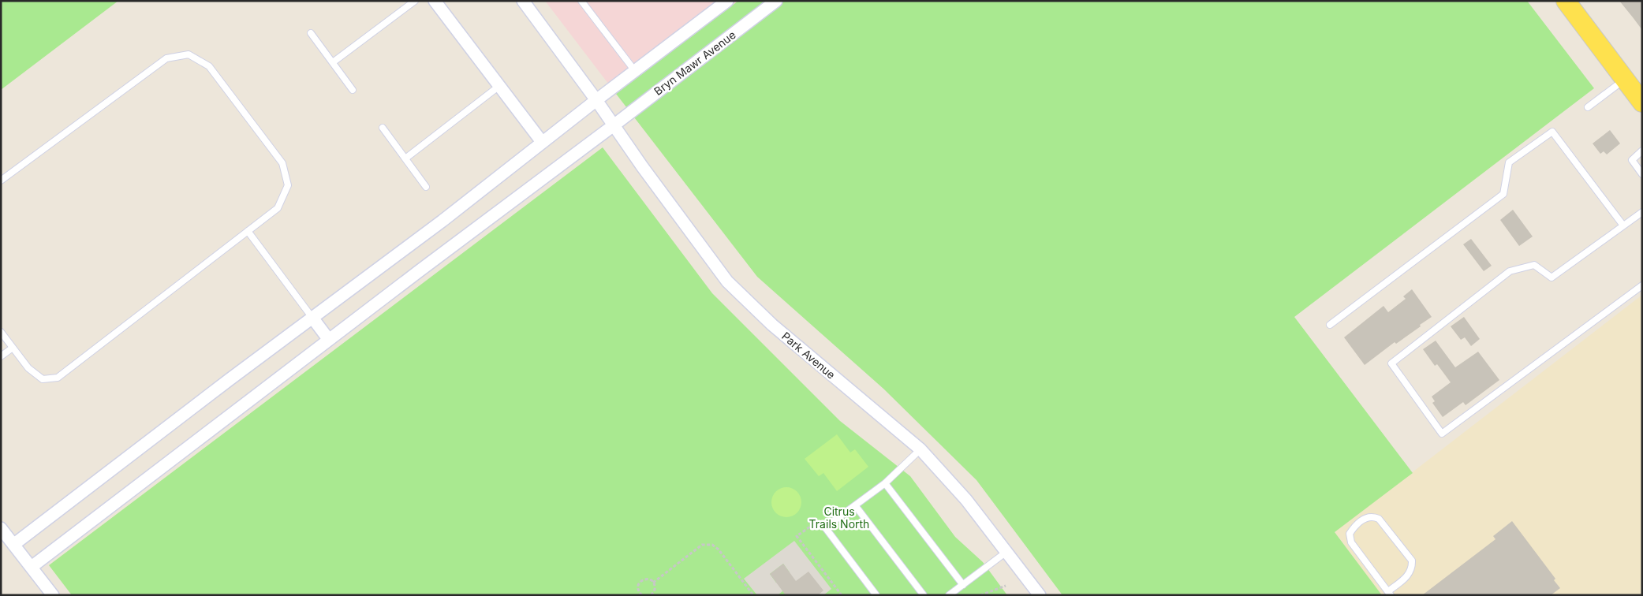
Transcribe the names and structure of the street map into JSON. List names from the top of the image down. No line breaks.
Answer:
{"streets":{"street":["Bryn Mawr Avenue","Park Avenue"]},"crossings":[["Bryn Mawr Avenue","Park Avenue"]],"parks":["Citrus Trails North"]}
